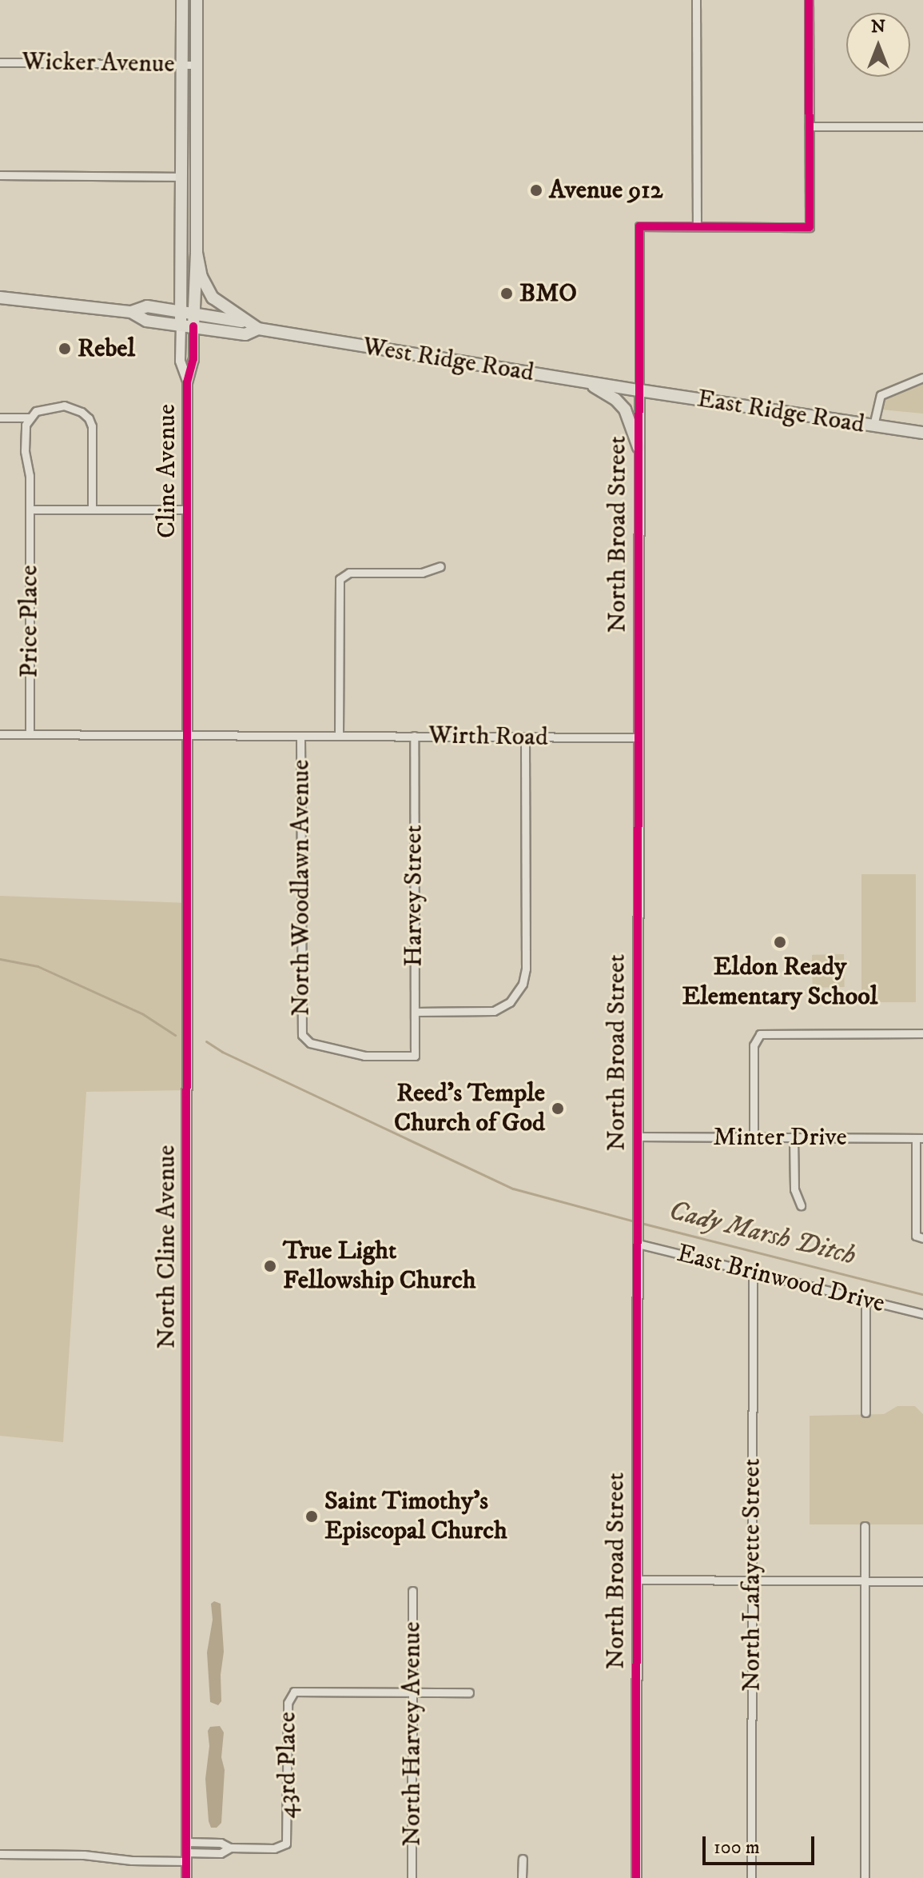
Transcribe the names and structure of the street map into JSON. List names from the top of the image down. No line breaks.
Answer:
{"streets":{"main road":["West Ridge Road","East Ridge Road","Cline Avenue"],"street":["Wicker Avenue","North Broad Street","Price Place","Wirth Road","North Woodlawn Avenue","Harvey Street","Minter Drive","North Cline Avenue","East Brinwood Drive","North Lafayette Street","North Harvey Avenue","43rd Place"]},"crossings":[["Wicker Avenue","Cline Avenue"],["West Ridge Road","East Ridge Road"],["West Ridge Road","Cline Avenue"],["West Ridge Road","North Broad Street"],["East Ridge Road","North Broad Street"],["Cline Avenue","North Cline Avenue"],["North Broad Street","Wirth Road"],["North Broad Street","Minter Drive"],["North Broad Street","East Brinwood Drive"],["Price Place","Wirth Road"],["Wirth Road","North Woodlawn Avenue"],["Wirth Road","Harvey Street"],["Wirth Road","North Cline Avenue"],["North Woodlawn Avenue","Harvey Street"],["North Cline Avenue","43rd Place"],["East Brinwood Drive","North Lafayette Street"],["North Harvey Avenue","43rd Place"]],"water":["Cady Marsh Ditch"],"places":["Avenue 912","BMO","Rebel","Eldon Ready Elementary School","Reed's Temple Church of God","True Light Fellowship Church","Saint Timothy's Episcopal Church"],"scale_bar":"100 m","north":"top"}
